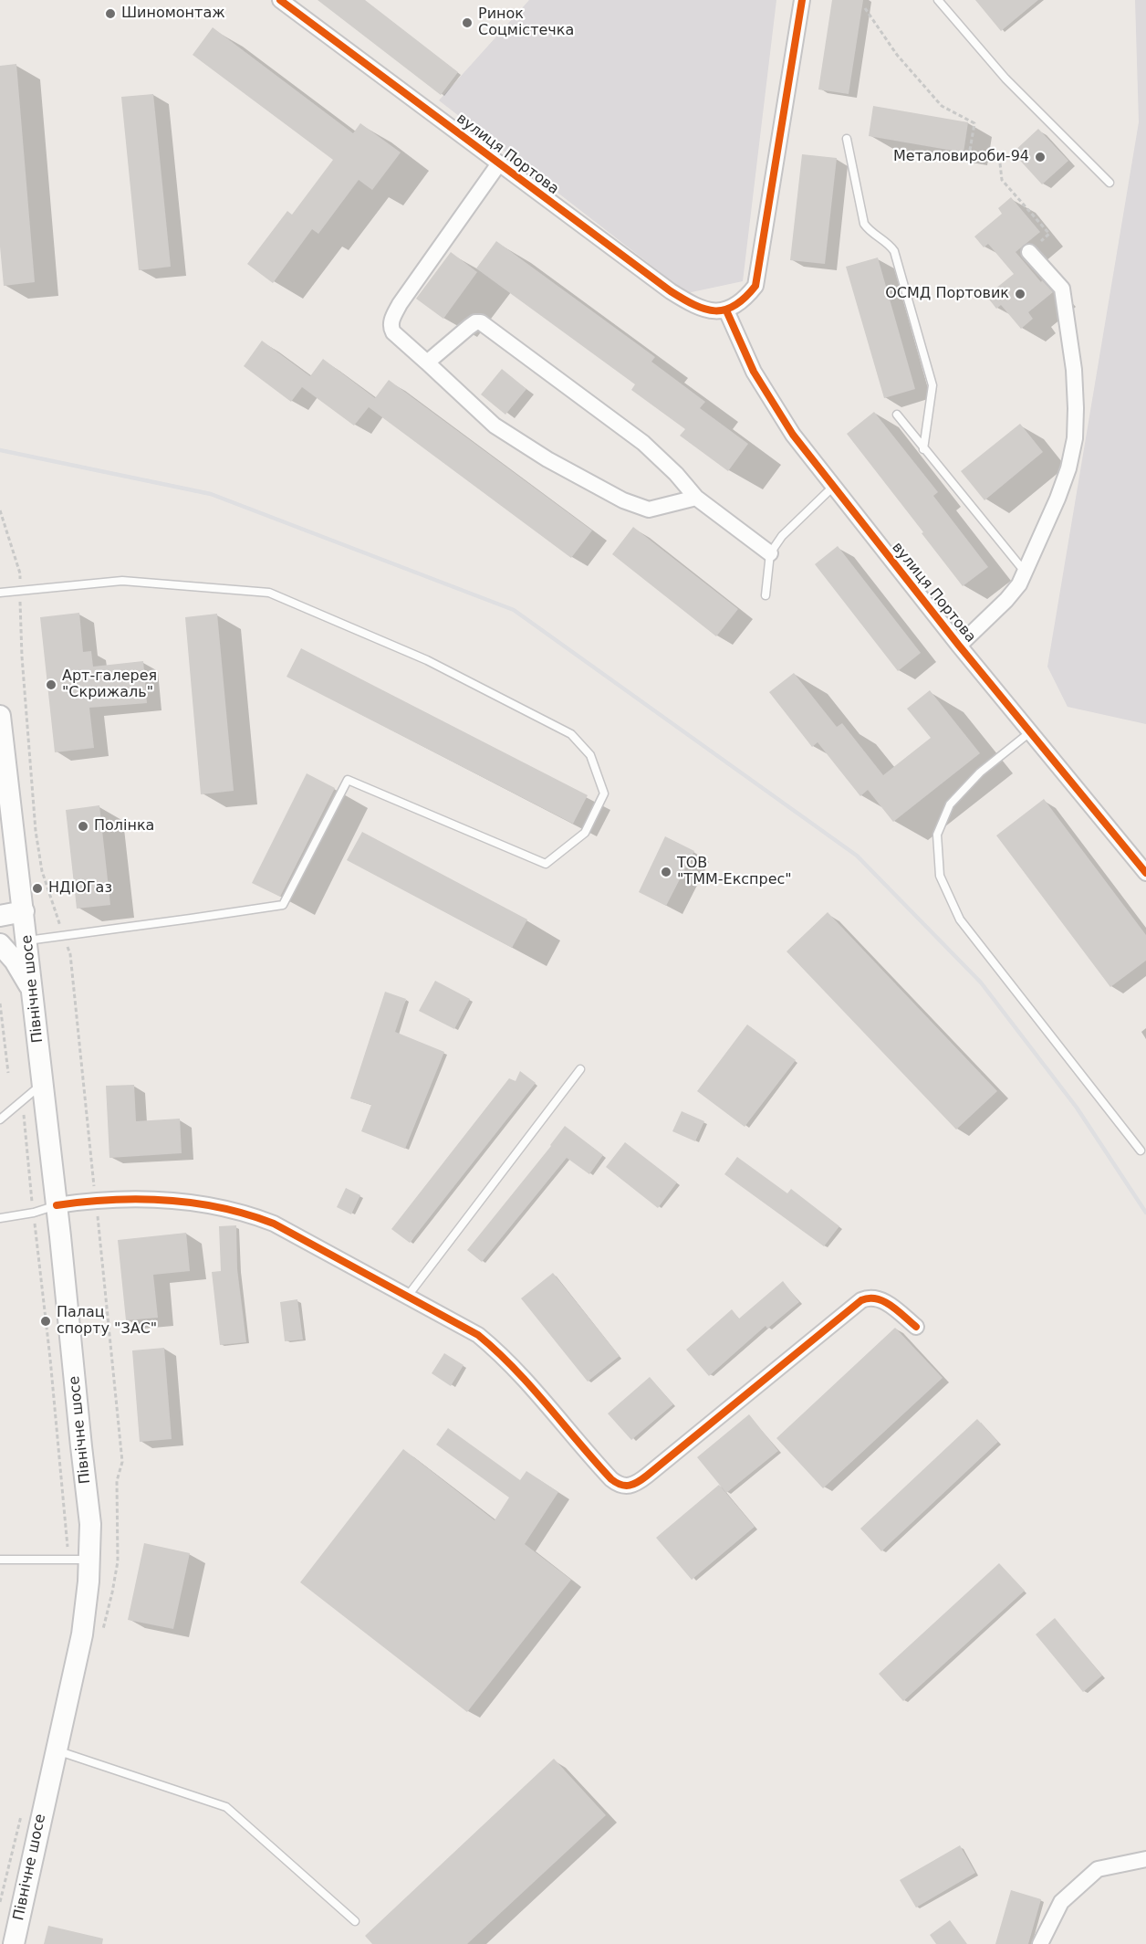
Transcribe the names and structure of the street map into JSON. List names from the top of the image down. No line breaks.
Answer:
{"streets":{"main road":["Північне шосе"],"street":["вулиця Портова"]},"places":["Шиномонтаж","Ринок Соцмістечка","Металовироби-94","ОСМД Портовик","Арт-галерея \"Скрижаль\"","Полінка","ТОВ \"ТММ-Експрес\"","НДІОГаз","Палац спорту \"ЗАС\""]}
